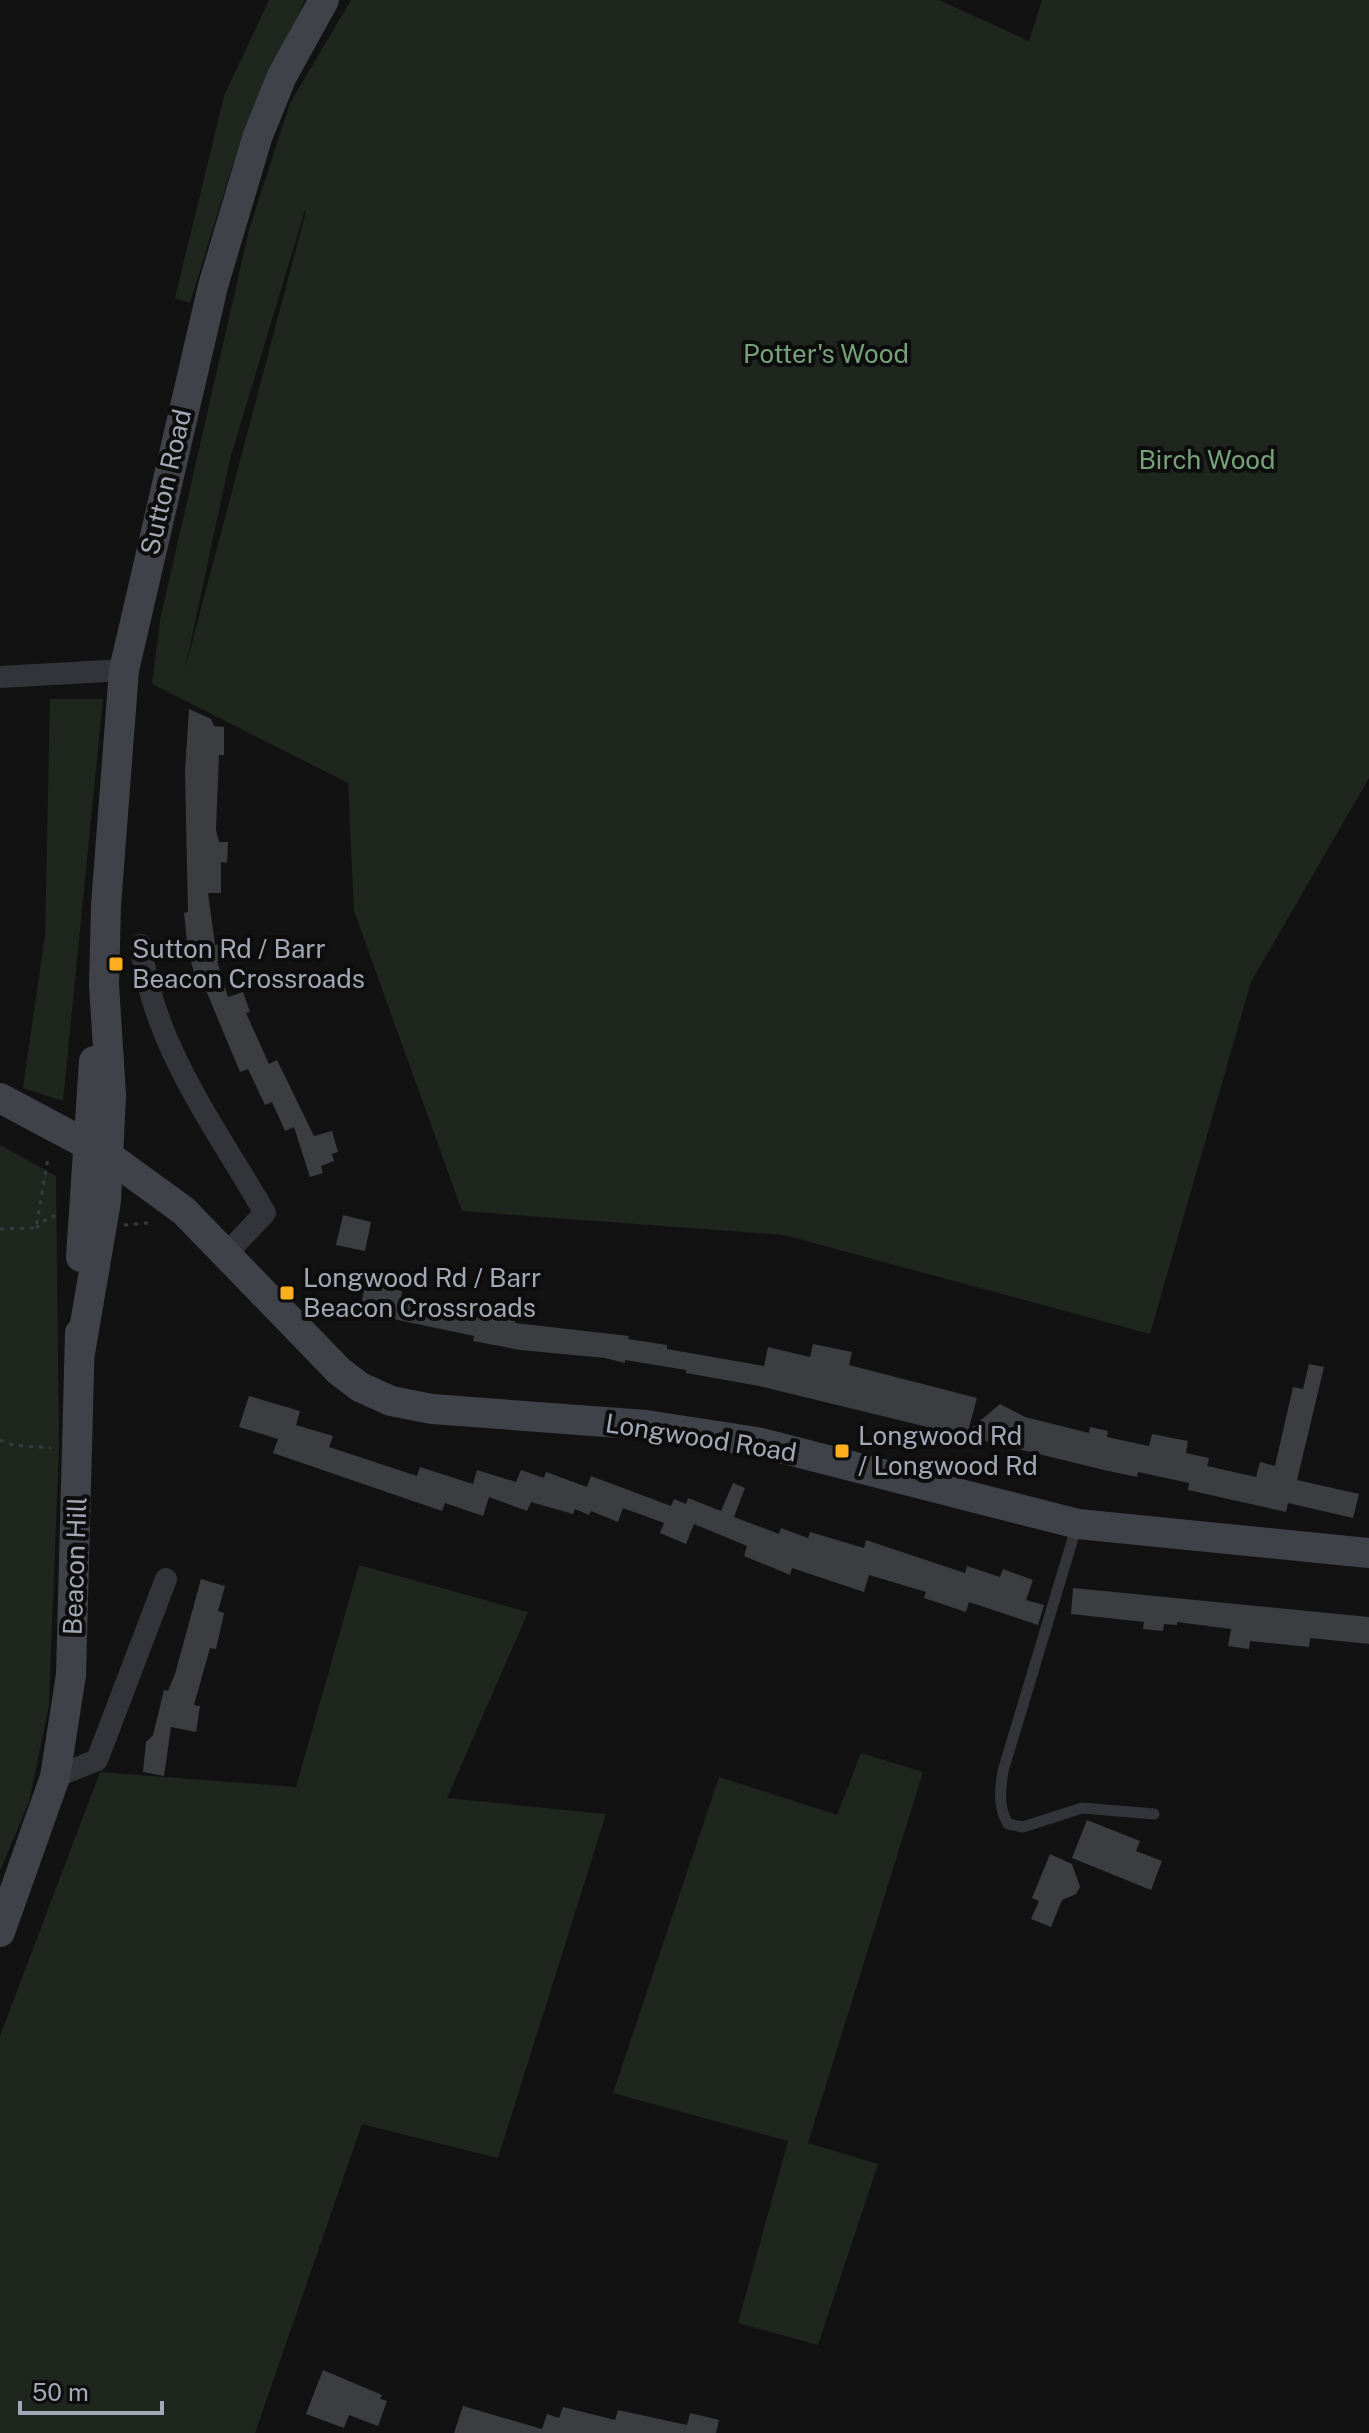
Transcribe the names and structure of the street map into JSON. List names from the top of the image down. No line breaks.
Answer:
{"streets":{"main road":["Sutton Road","Longwood Road","Beacon Hill"]},"crossings":[["Sutton Road","Longwood Road"],["Sutton Road","Beacon Hill"],["Longwood Road","Beacon Hill"]],"parks":["Potter's Wood","Birch Wood"],"places":{"transit":["Sutton Rd / Barr Beacon Crossroads","Longwood Rd / Barr Beacon Crossroads","Longwood Rd / Longwood Rd"]},"scale_bar":"50 m"}
